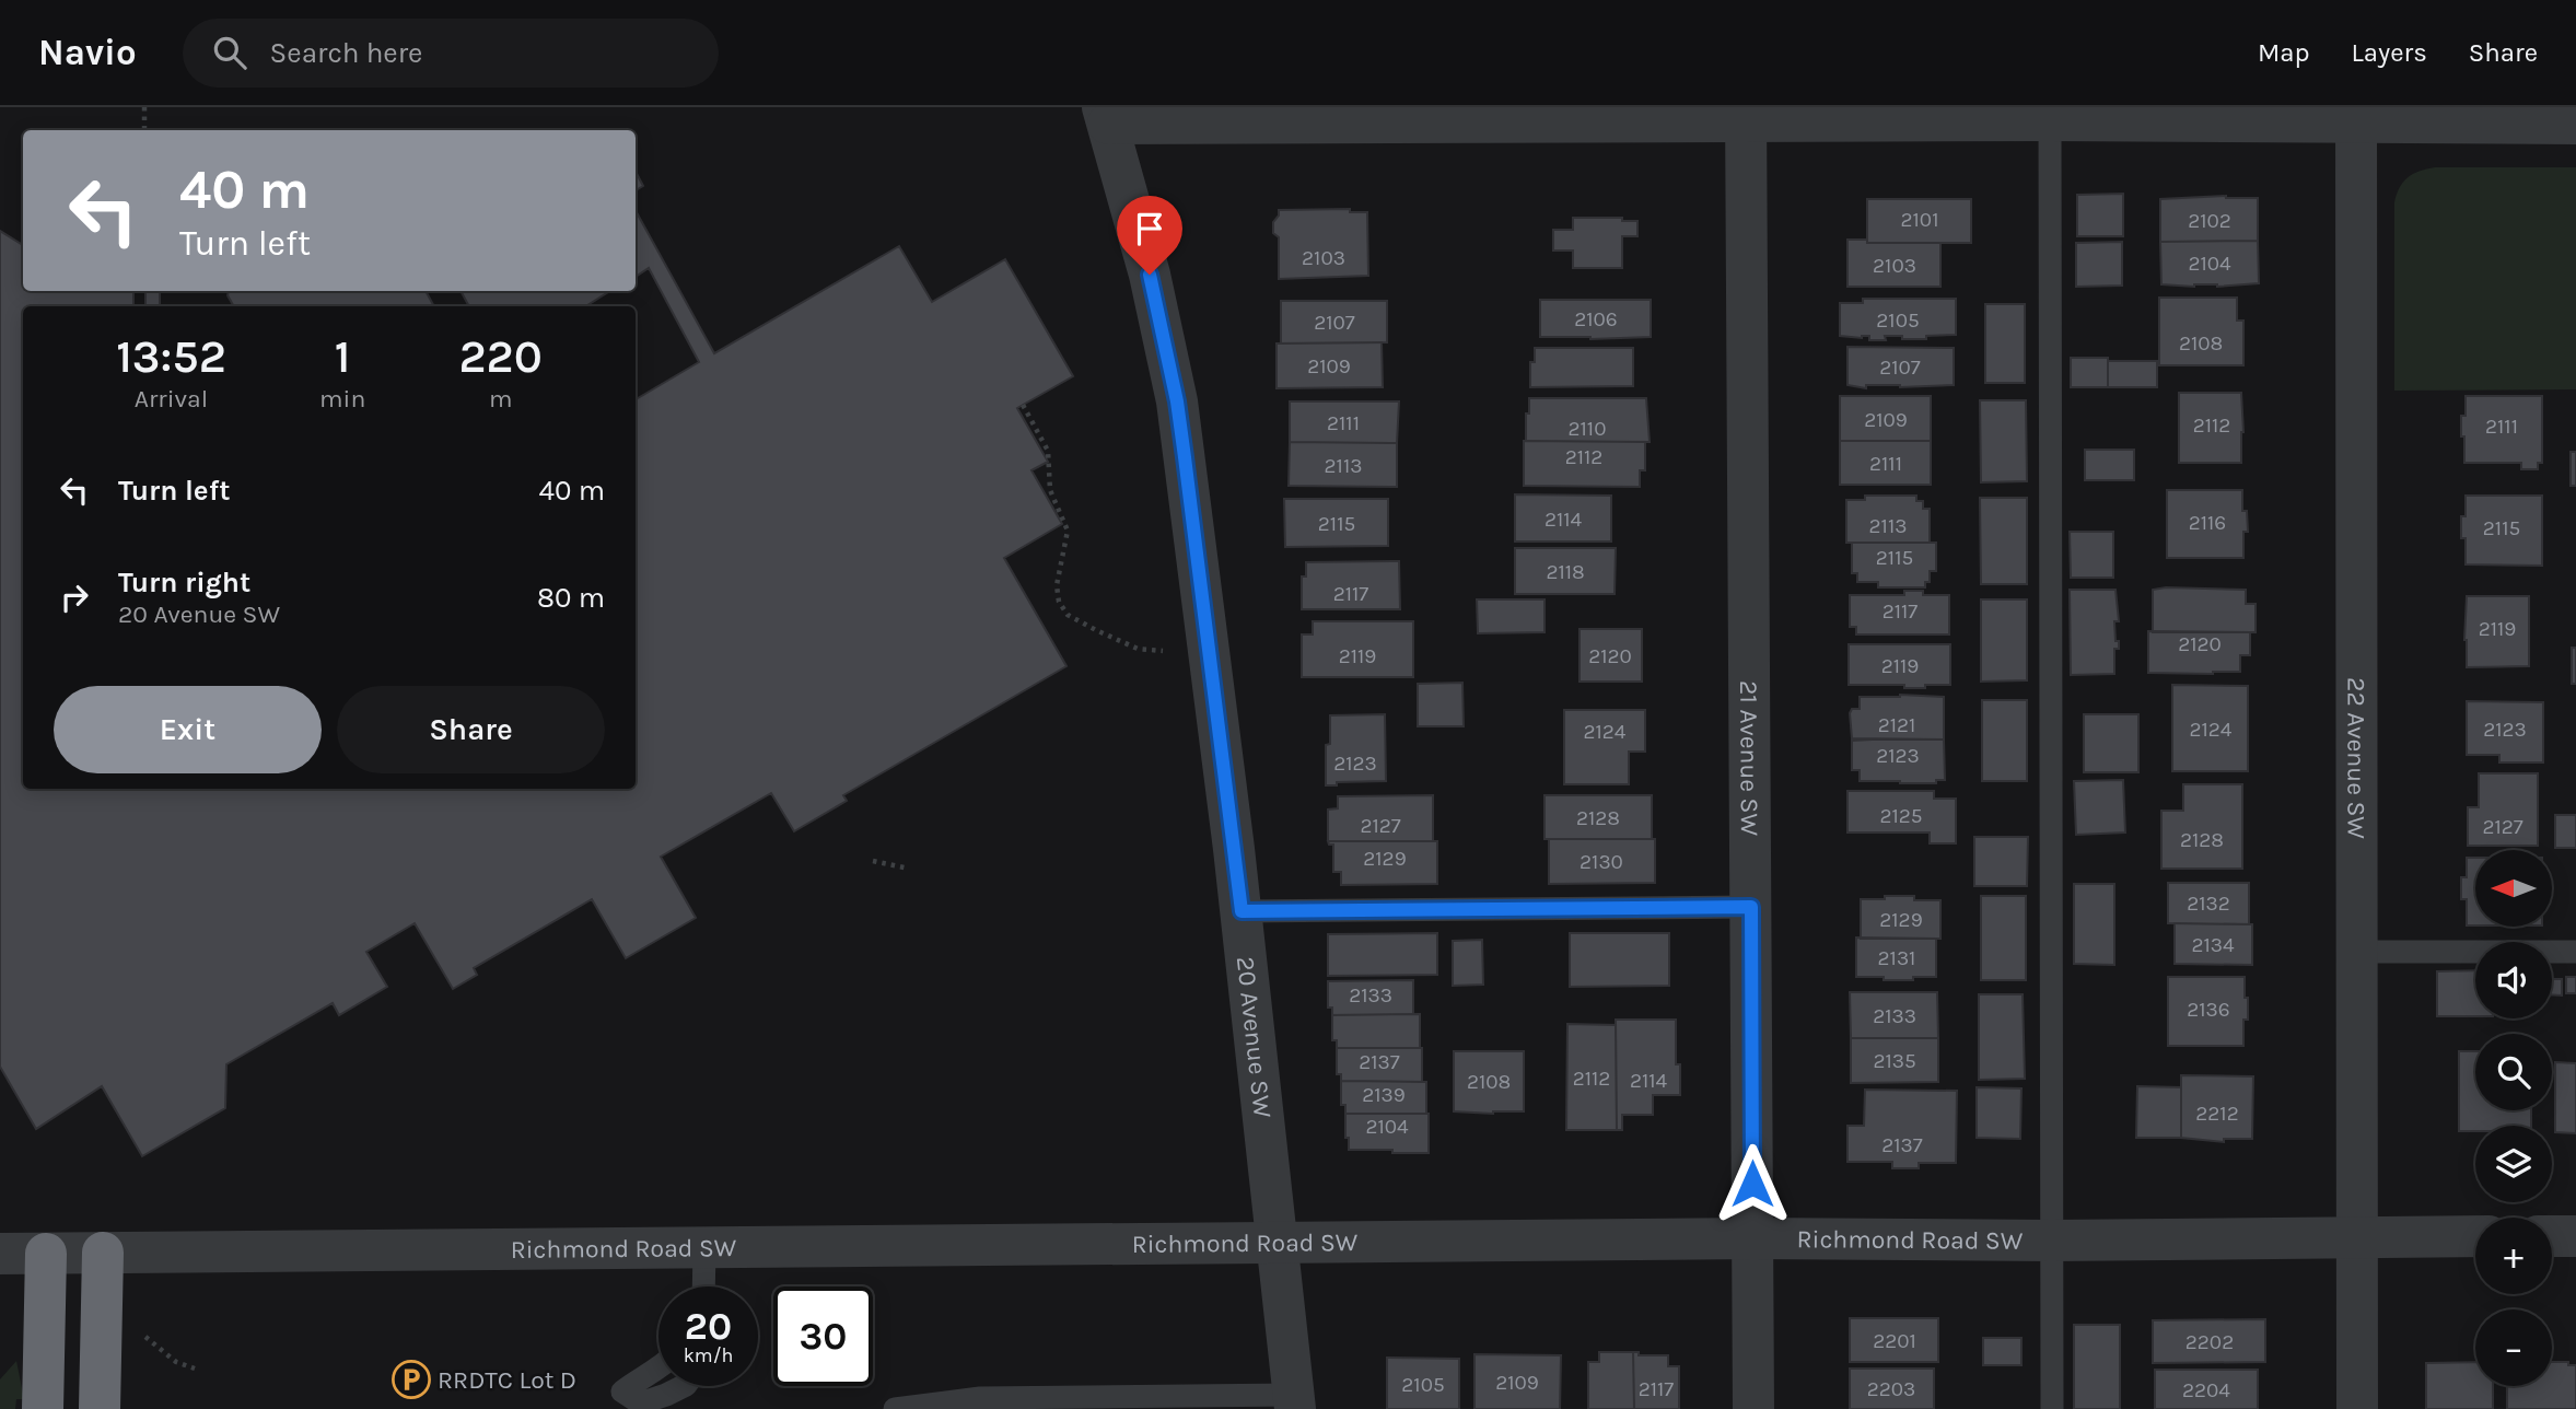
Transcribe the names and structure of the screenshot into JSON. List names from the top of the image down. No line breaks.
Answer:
{"streets":{"street":["21 Avenue SW","22 Avenue SW","20 Avenue SW","Richmond Road SW"]},"crossings":[["21 Avenue SW","Richmond Road SW"],["22 Avenue SW","Richmond Road SW"],["20 Avenue SW","Richmond Road SW"]],"places":{"parking":["RRDTC Lot D"]},"house_numbers":["2101","2102","2103","2104","2103","2106","2105","2107","2108","2109","2107","2109","2111","2112","2111","2110","2112","2111","2113","2114","2116","2115","2113","2115","2115","2118","2117","2117","2119","2120","2119","2120","2119","2121","2124","2123","2124","2123","2123","2125","2128","2127","2127","2128","2129","2130","2132","2129","2134","2131","2133","2136","2133","2135","2137","2112","2114","2108","2139","2212","2104","2137","2201","2202","2109","2105","2117","2203","2204"],"north":"left","page":{"header":"Navio","search":"Search here","nav":["Map","Layers","Share"],"turn":["40 m","Turn left"],"eta":["13:52","Arrival","1","min","220","m"],"list":[{"name":"Turn left","value":"40 m"},{"name":"Turn right","note":"20 Avenue SW","value":"80 m"}],"buttons":["Exit","Share"],"map_buttons":["+","−"],"speed":"20 km/h","limit":"30"}}
